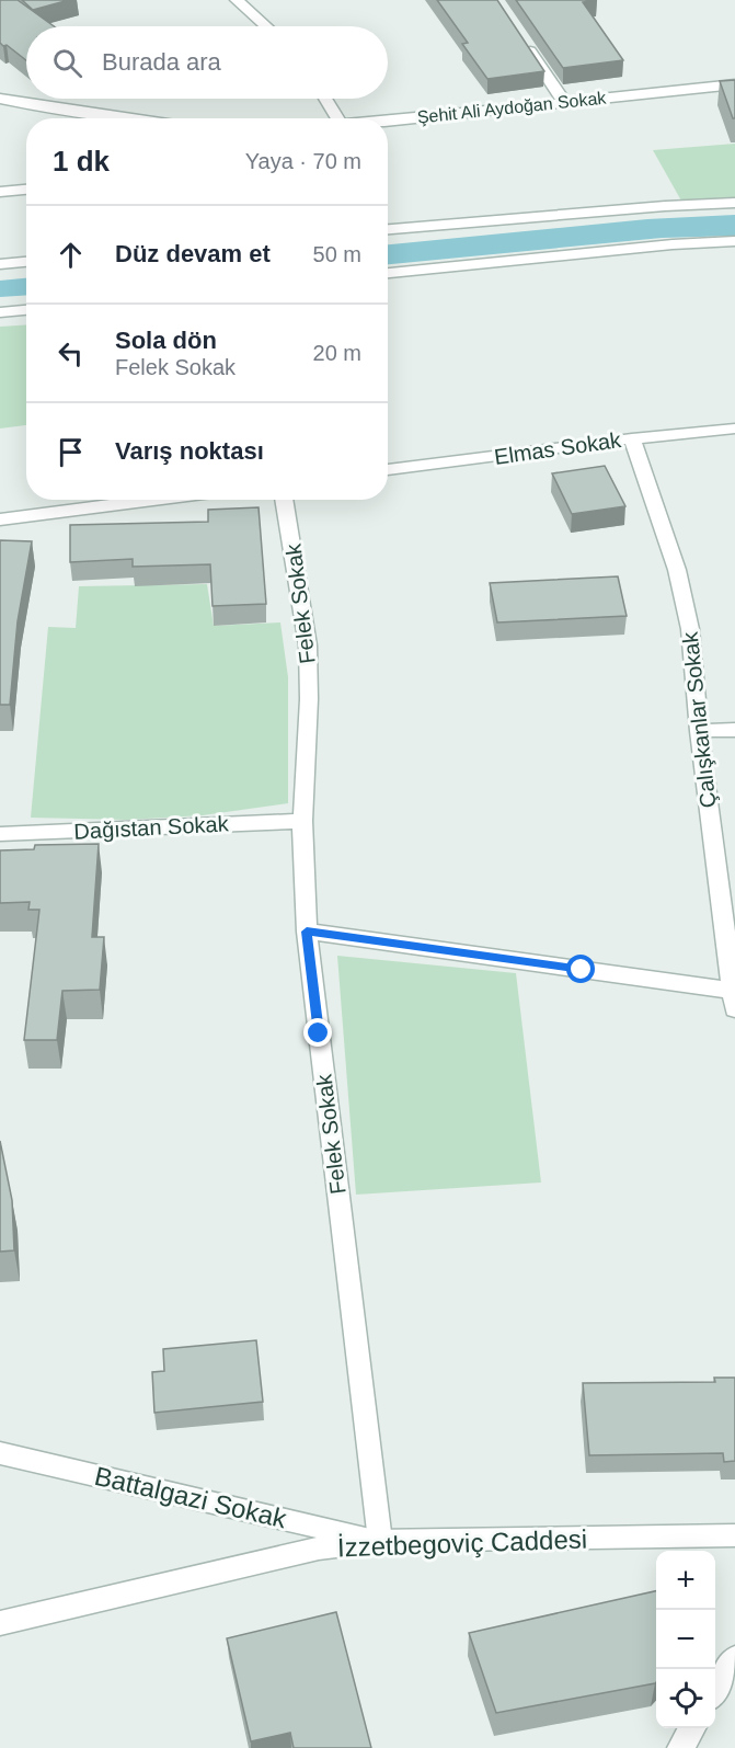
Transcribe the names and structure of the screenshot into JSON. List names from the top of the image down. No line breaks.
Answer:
{"streets":{"street":["Şehit Ali Aydoğan Sokak","Elmas Sokak","Felek Sokak","Çalışkanlar Sokak","Dağıstan Sokak","Battalgazi Sokak","İzzetbegoviç Caddesi"]},"crossings":[["Elmas Sokak","Çalışkanlar Sokak"],["Felek Sokak","Dağıstan Sokak"],["Felek Sokak","Battalgazi Sokak"],["Felek Sokak","İzzetbegoviç Caddesi"],["Battalgazi Sokak","İzzetbegoviç Caddesi"]],"page":{"search":"Burada ara","heading":["1 dk","Yaya · 70 m"],"list":[["Düz devam et","50 m"],["Sola dön","Felek Sokak","20 m"],"Varış noktası"],"map_buttons":["+","−"]}}
